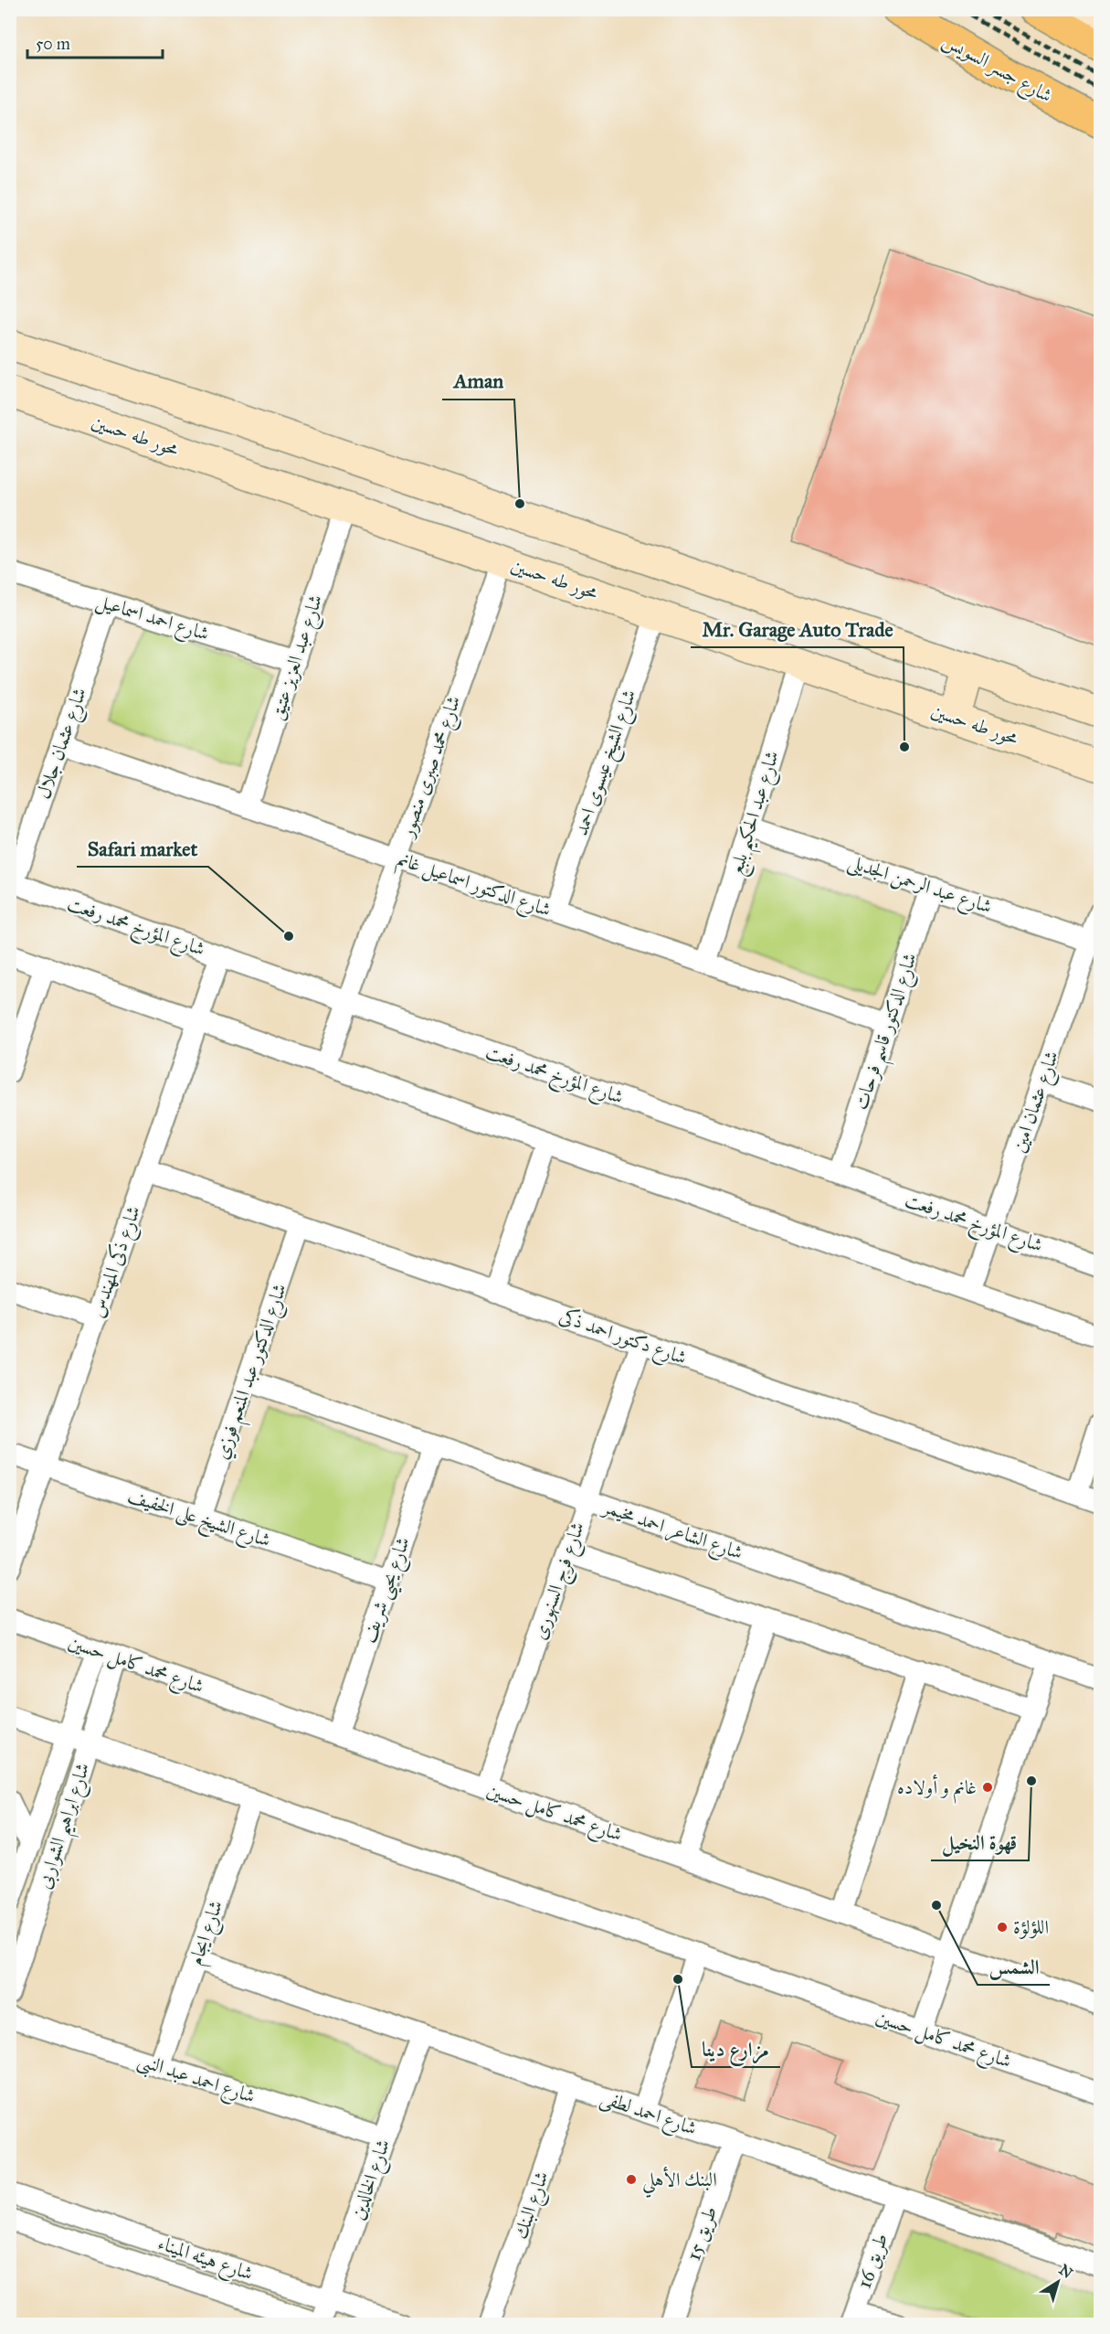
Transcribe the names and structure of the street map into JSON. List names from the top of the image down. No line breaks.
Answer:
{"streets":{"main road":["شارع جسر السويس"],"street":["محور طه حسين","شارع احمد اسماعيل","شارع عبد العزيز عتيق","شارع عثمان جلال","شارع الشيخ عيسوى احمد","شارع محمد صبرى منصور","شارع عبد الحكيم بلبع","شارع الدكتور اسماعيل غانم","شارع عبد الرحمن الجديلى","شارع المؤرخ محمد رفعت","شارع الدكتور قاسم فرحات","شارع عثمان امين","شارع ذكى المهندس","شارع دكتور احمد ذكى","شارع الدكتور عبد المنعم فوزي","شارع الشيخ على الخفيف","شارع الشاعر احمد مخيمر","شارع فرج السنهورى","شارع يحيى شريف","شارع محمد كامل حسين","شارع ابراهيم الشواربى","شارع ايجام","شارع احمد عبد النبى","شارع احمد لطفى","شارع الخالدين","شارع البنك","طريق 15","شارع هيئه الميناء","طريق 16"]},"crossings":[["محور طه حسين","شارع عبد العزيز عتيق"],["محور طه حسين","شارع الشيخ عيسوى احمد"],["محور طه حسين","شارع محمد صبرى منصور"],["محور طه حسين","شارع عبد الحكيم بلبع"],["شارع احمد اسماعيل","شارع عبد العزيز عتيق"],["شارع احمد اسماعيل","شارع عثمان جلال"],["شارع عبد العزيز عتيق","شارع الدكتور اسماعيل غانم"],["شارع عثمان جلال","شارع الدكتور اسماعيل غانم"],["شارع عثمان جلال","شارع المؤرخ محمد رفعت"],["شارع الشيخ عيسوى احمد","شارع الدكتور اسماعيل غانم"],["شارع محمد صبرى منصور","شارع الدكتور اسماعيل غانم"],["شارع محمد صبرى منصور","شارع المؤرخ محمد رفعت"],["شارع عبد الحكيم بلبع","شارع الدكتور اسماعيل غانم"],["شارع عبد الحكيم بلبع","شارع عبد الرحمن الجديلى"],["شارع الدكتور اسماعيل غانم","شارع الدكتور قاسم فرحات"],["شارع عبد الرحمن الجديلى","شارع الدكتور قاسم فرحات"],["شارع عبد الرحمن الجديلى","شارع عثمان امين"],["شارع المؤرخ محمد رفعت","شارع الدكتور قاسم فرحات"],["شارع المؤرخ محمد رفعت","شارع عثمان امين"],["شارع المؤرخ محمد رفعت","شارع ذكى المهندس"],["شارع ذكى المهندس","شارع دكتور احمد ذكى"],["شارع ذكى المهندس","شارع الشيخ على الخفيف"],["شارع دكتور احمد ذكى","شارع الدكتور عبد المنعم فوزي"],["شارع دكتور احمد ذكى","شارع فرج السنهورى"],["شارع الدكتور عبد المنعم فوزي","شارع الشيخ على الخفيف"],["شارع الدكتور عبد المنعم فوزي","شارع الشاعر احمد مخيمر"],["شارع الشيخ على الخفيف","شارع يحيى شريف"],["شارع الشاعر احمد مخيمر","شارع فرج السنهورى"],["شارع الشاعر احمد مخيمر","شارع يحيى شريف"],["شارع فرج السنهورى","شارع محمد كامل حسين"],["شارع يحيى شريف","شارع محمد كامل حسين"],["شارع محمد كامل حسين","شارع ابراهيم الشواربى"],["شارع محمد كامل حسين","شارع ايجام"],["شارع ايجام","شارع احمد عبد النبى"],["شارع ايجام","شارع احمد لطفى"],["شارع احمد عبد النبى","شارع الخالدين"],["شارع احمد لطفى","شارع الخالدين"],["شارع احمد لطفى","شارع البنك"],["شارع احمد لطفى","طريق 15"],["شارع احمد لطفى","طريق 16"],["شارع الخالدين","شارع هيئه الميناء"]],"places":["Aman","Mr. Garage Auto Trade","Safari market","قهوة النخيل","غانم و أولاده","الشمس","اللؤلؤة","مزارع دينا","البنك الأهلي"],"scale_bar":"50 m","north":"top right"}
